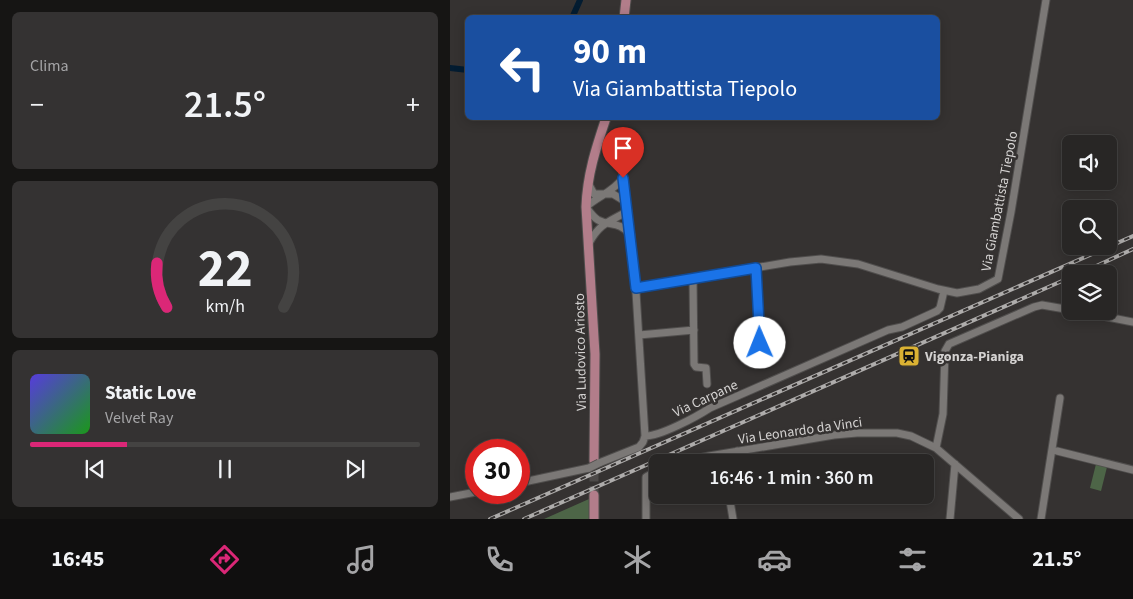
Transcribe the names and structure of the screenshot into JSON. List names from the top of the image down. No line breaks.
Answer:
{"streets":{"main road":["Via Ludovico Ariosto"],"street":["Via Giambattista Tiepolo","Via Carpane","Via Leonardo da Vinci"]},"crossings":[["Via Giambattista Tiepolo","Via Carpane"],["Via Ludovico Ariosto","Via Carpane"]],"places":{"station":["Vigonza-Pianiga"]},"page":{"tile":"Clima","turn":["90 m","Via Giambattista Tiepolo"],"heat":["−","21.5°","+"],"song":["Static Love","Velvet Ray"],"limit":"30","trip":"16:46 · 1 min · 360 m","tabs":["16:45","21.5°"],"gauge":["22","km/h"]}}
